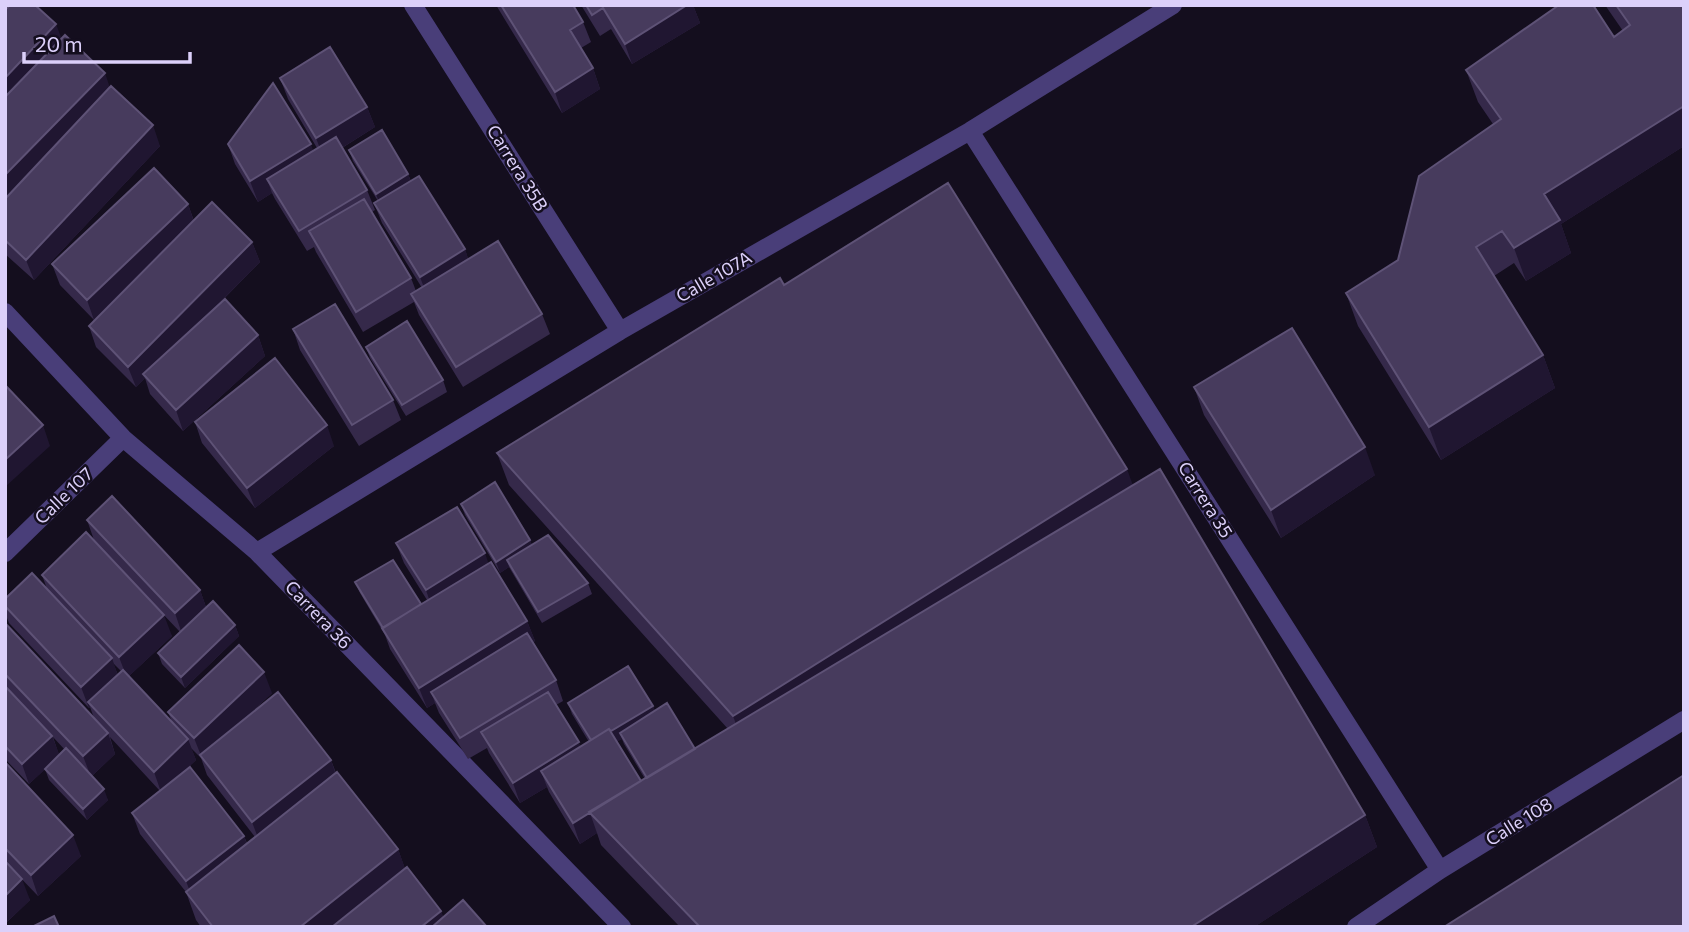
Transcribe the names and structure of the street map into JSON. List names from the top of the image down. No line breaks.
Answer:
{"streets":{"street":["Carrera 35B","Calle 107A","Calle 107","Carrera 35","Carrera 36","Calle 108"]},"crossings":[["Carrera 35B","Calle 107A"],["Calle 107A","Carrera 35"],["Calle 107A","Carrera 36"],["Calle 107","Carrera 36"],["Carrera 35","Calle 108"]],"scale_bar":"20 m"}
